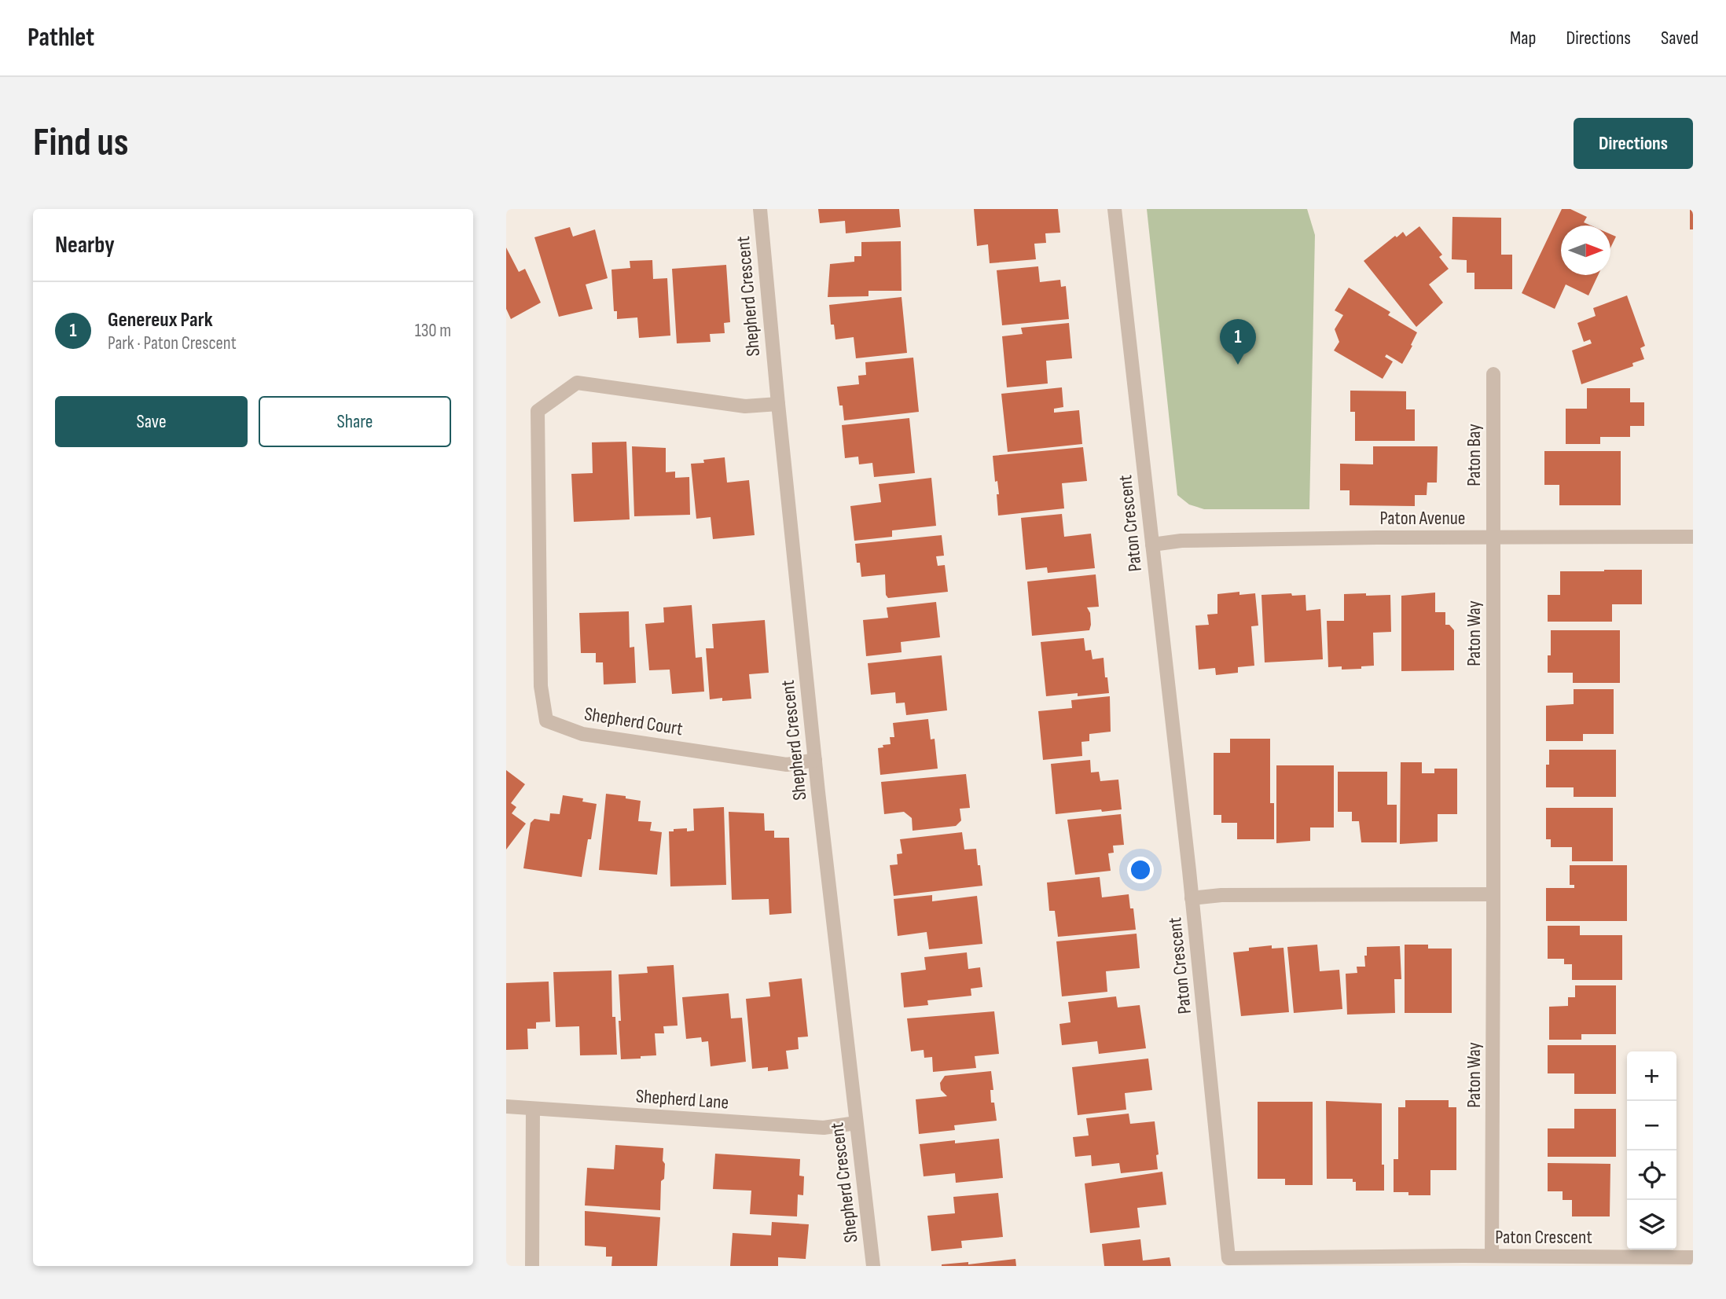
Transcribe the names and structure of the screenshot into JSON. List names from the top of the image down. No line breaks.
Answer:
{"streets":{"street":["Shepherd Crescent","Paton Bay","Paton Avenue","Paton Crescent","Paton Way","Shepherd Court","Shepherd Lane"]},"crossings":[["Shepherd Crescent","Shepherd Court"],["Shepherd Crescent","Shepherd Lane"],["Paton Bay","Paton Avenue"],["Paton Bay","Paton Way"],["Paton Avenue","Paton Crescent"],["Paton Avenue","Paton Way"],["Paton Crescent","Paton Way"]],"north":"right","page":{"header":"Pathlet","nav":["Map","Directions","Saved"],"buttons":["Directions",["Save","Share"]],"title":"Find us","heading":"Nearby","list":[{"mark":"1","name":"Genereux Park","note":"Park · Paton Crescent","value":"130 m"}],"pins":"1","map_buttons":["+","−"]}}
